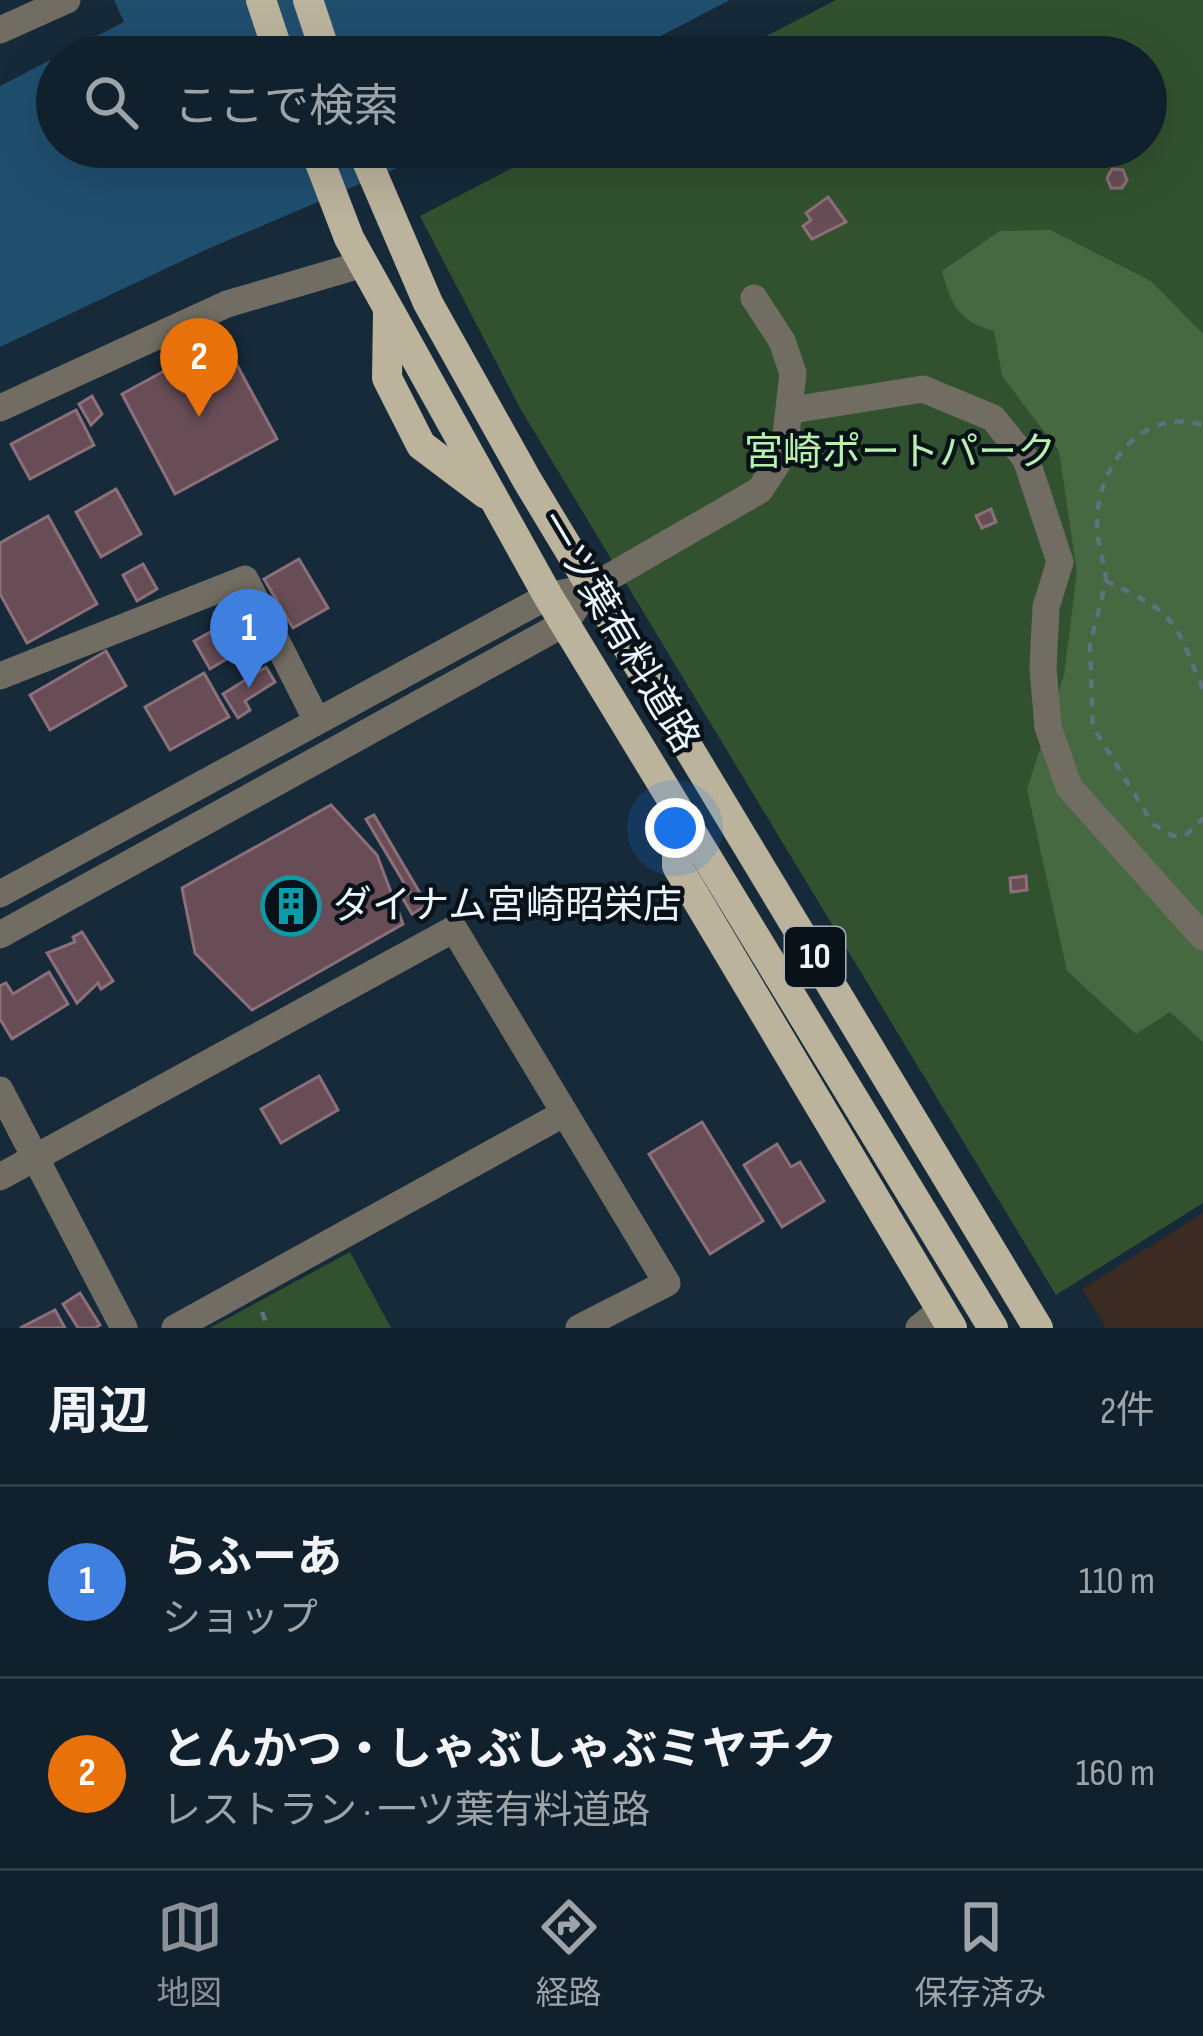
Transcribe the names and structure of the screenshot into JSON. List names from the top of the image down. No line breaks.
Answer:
{"streets":{"main road":["一ツ葉有料道路","10"]},"parks":["宮崎ポートパーク"],"places":{"building":["ダイナム宮崎昭栄店"]},"page":{"search":"ここで検索","pins":["2","1"],"heading":["周辺","2件"],"list":[{"mark":"1","name":"らふーあ","note":"ショップ","value":"110 m"},{"mark":"2","name":"とんかつ・しゃぶしゃぶミヤチク","note":"レストラン · 一ツ葉有料道路","value":"160 m"}],"nav":["地図","経路","保存済み"]}}
